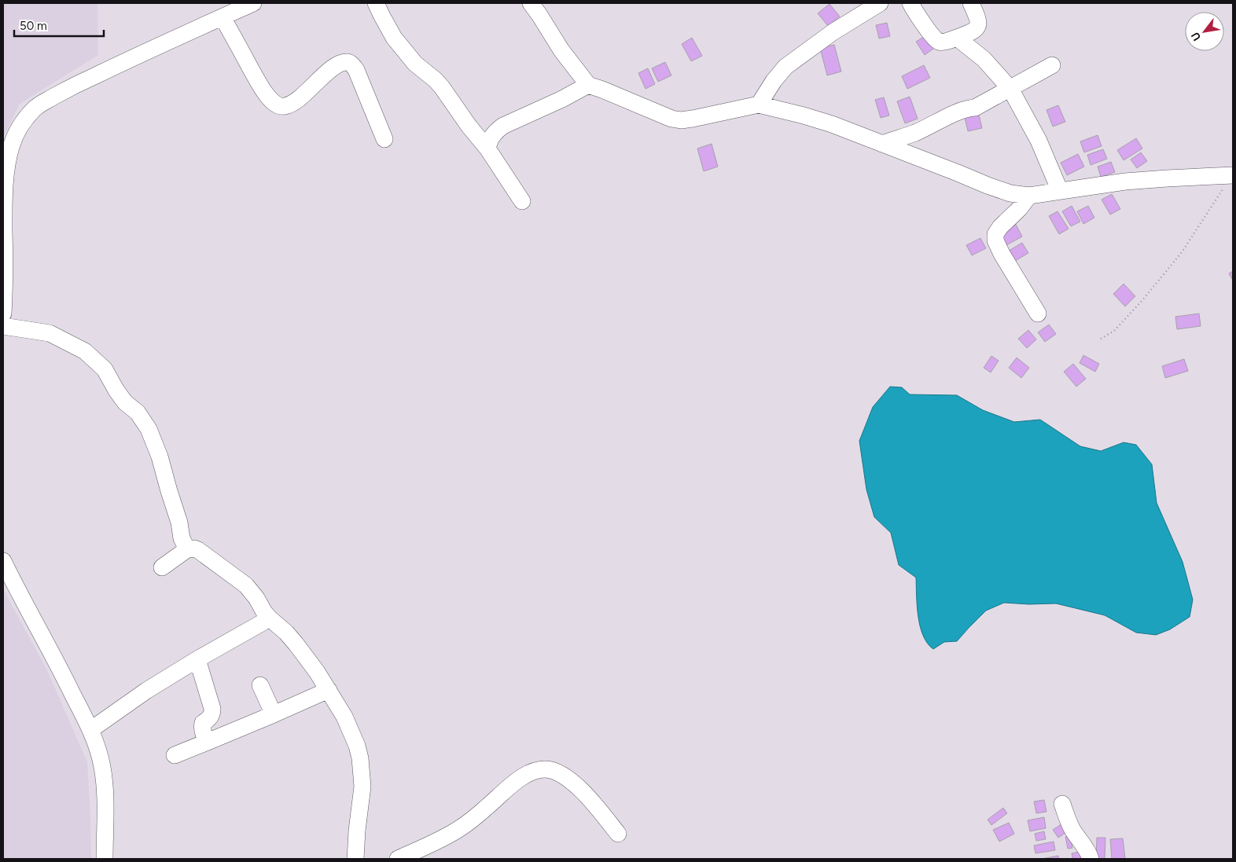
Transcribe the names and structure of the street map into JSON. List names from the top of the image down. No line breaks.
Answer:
{"scale_bar":"50 m","north":"bottom left"}
